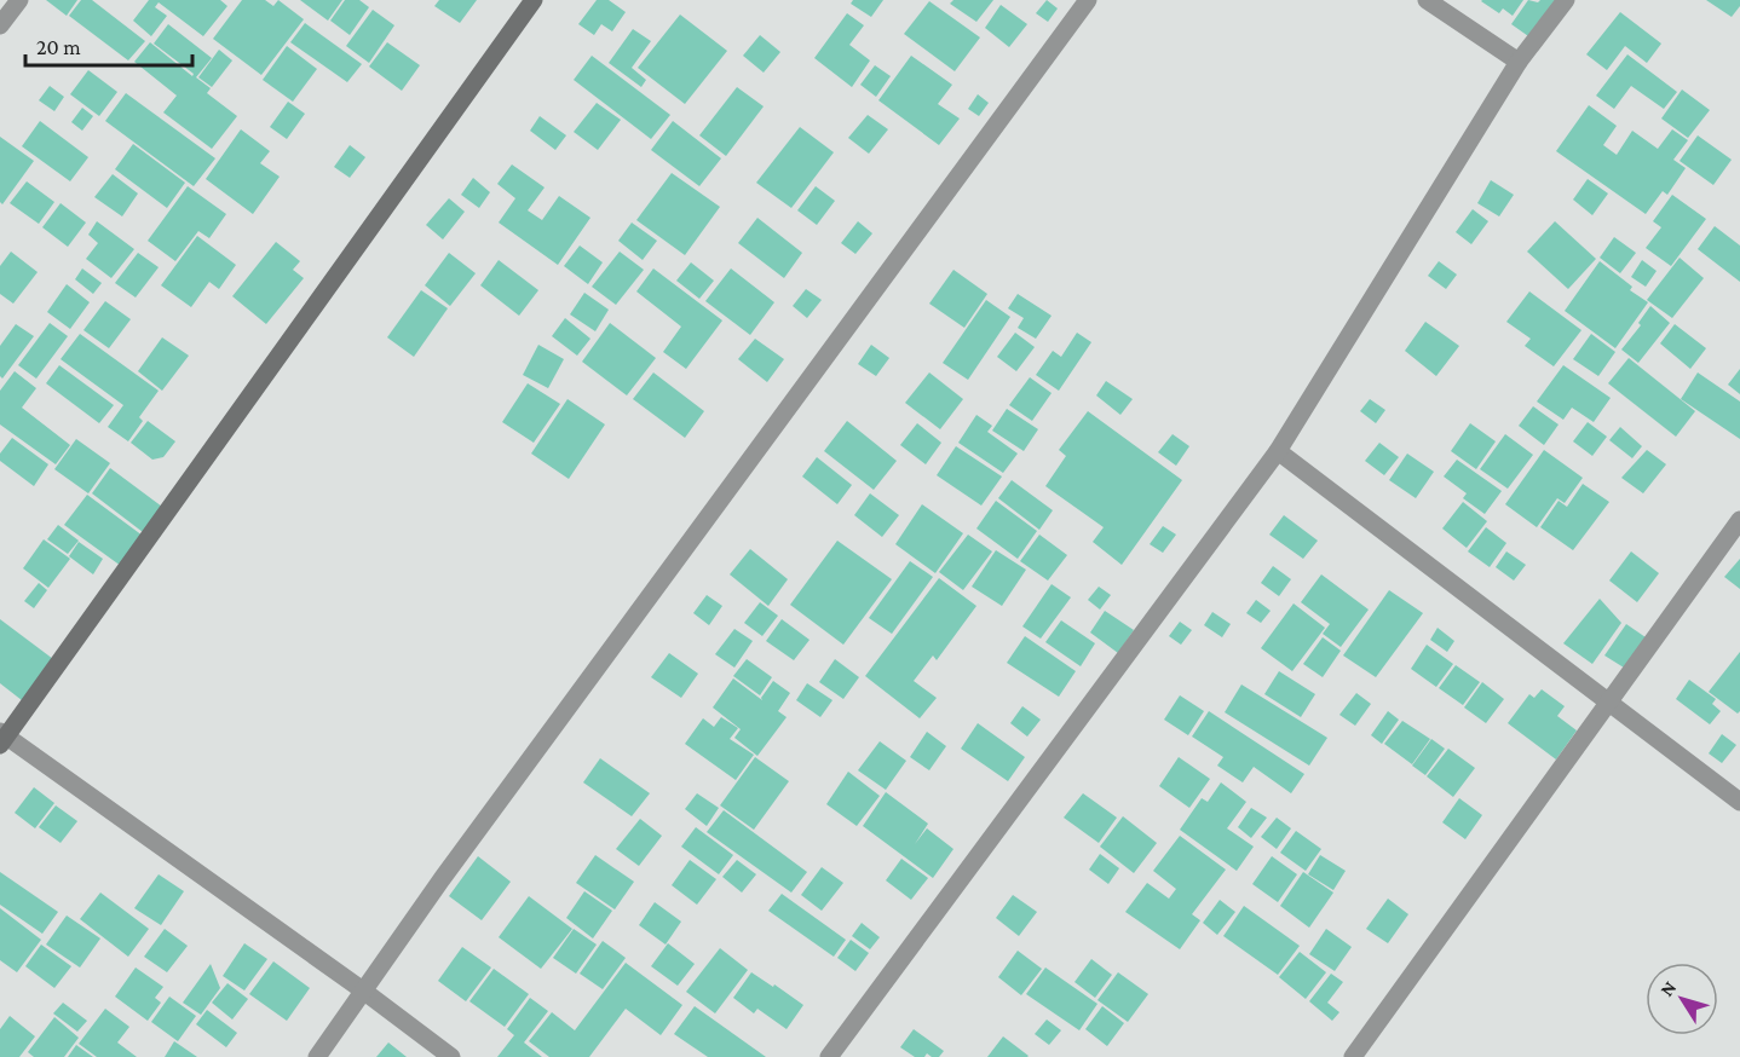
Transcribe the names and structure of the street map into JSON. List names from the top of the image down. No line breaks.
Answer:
{"scale_bar":"20 m","north":"top left"}
